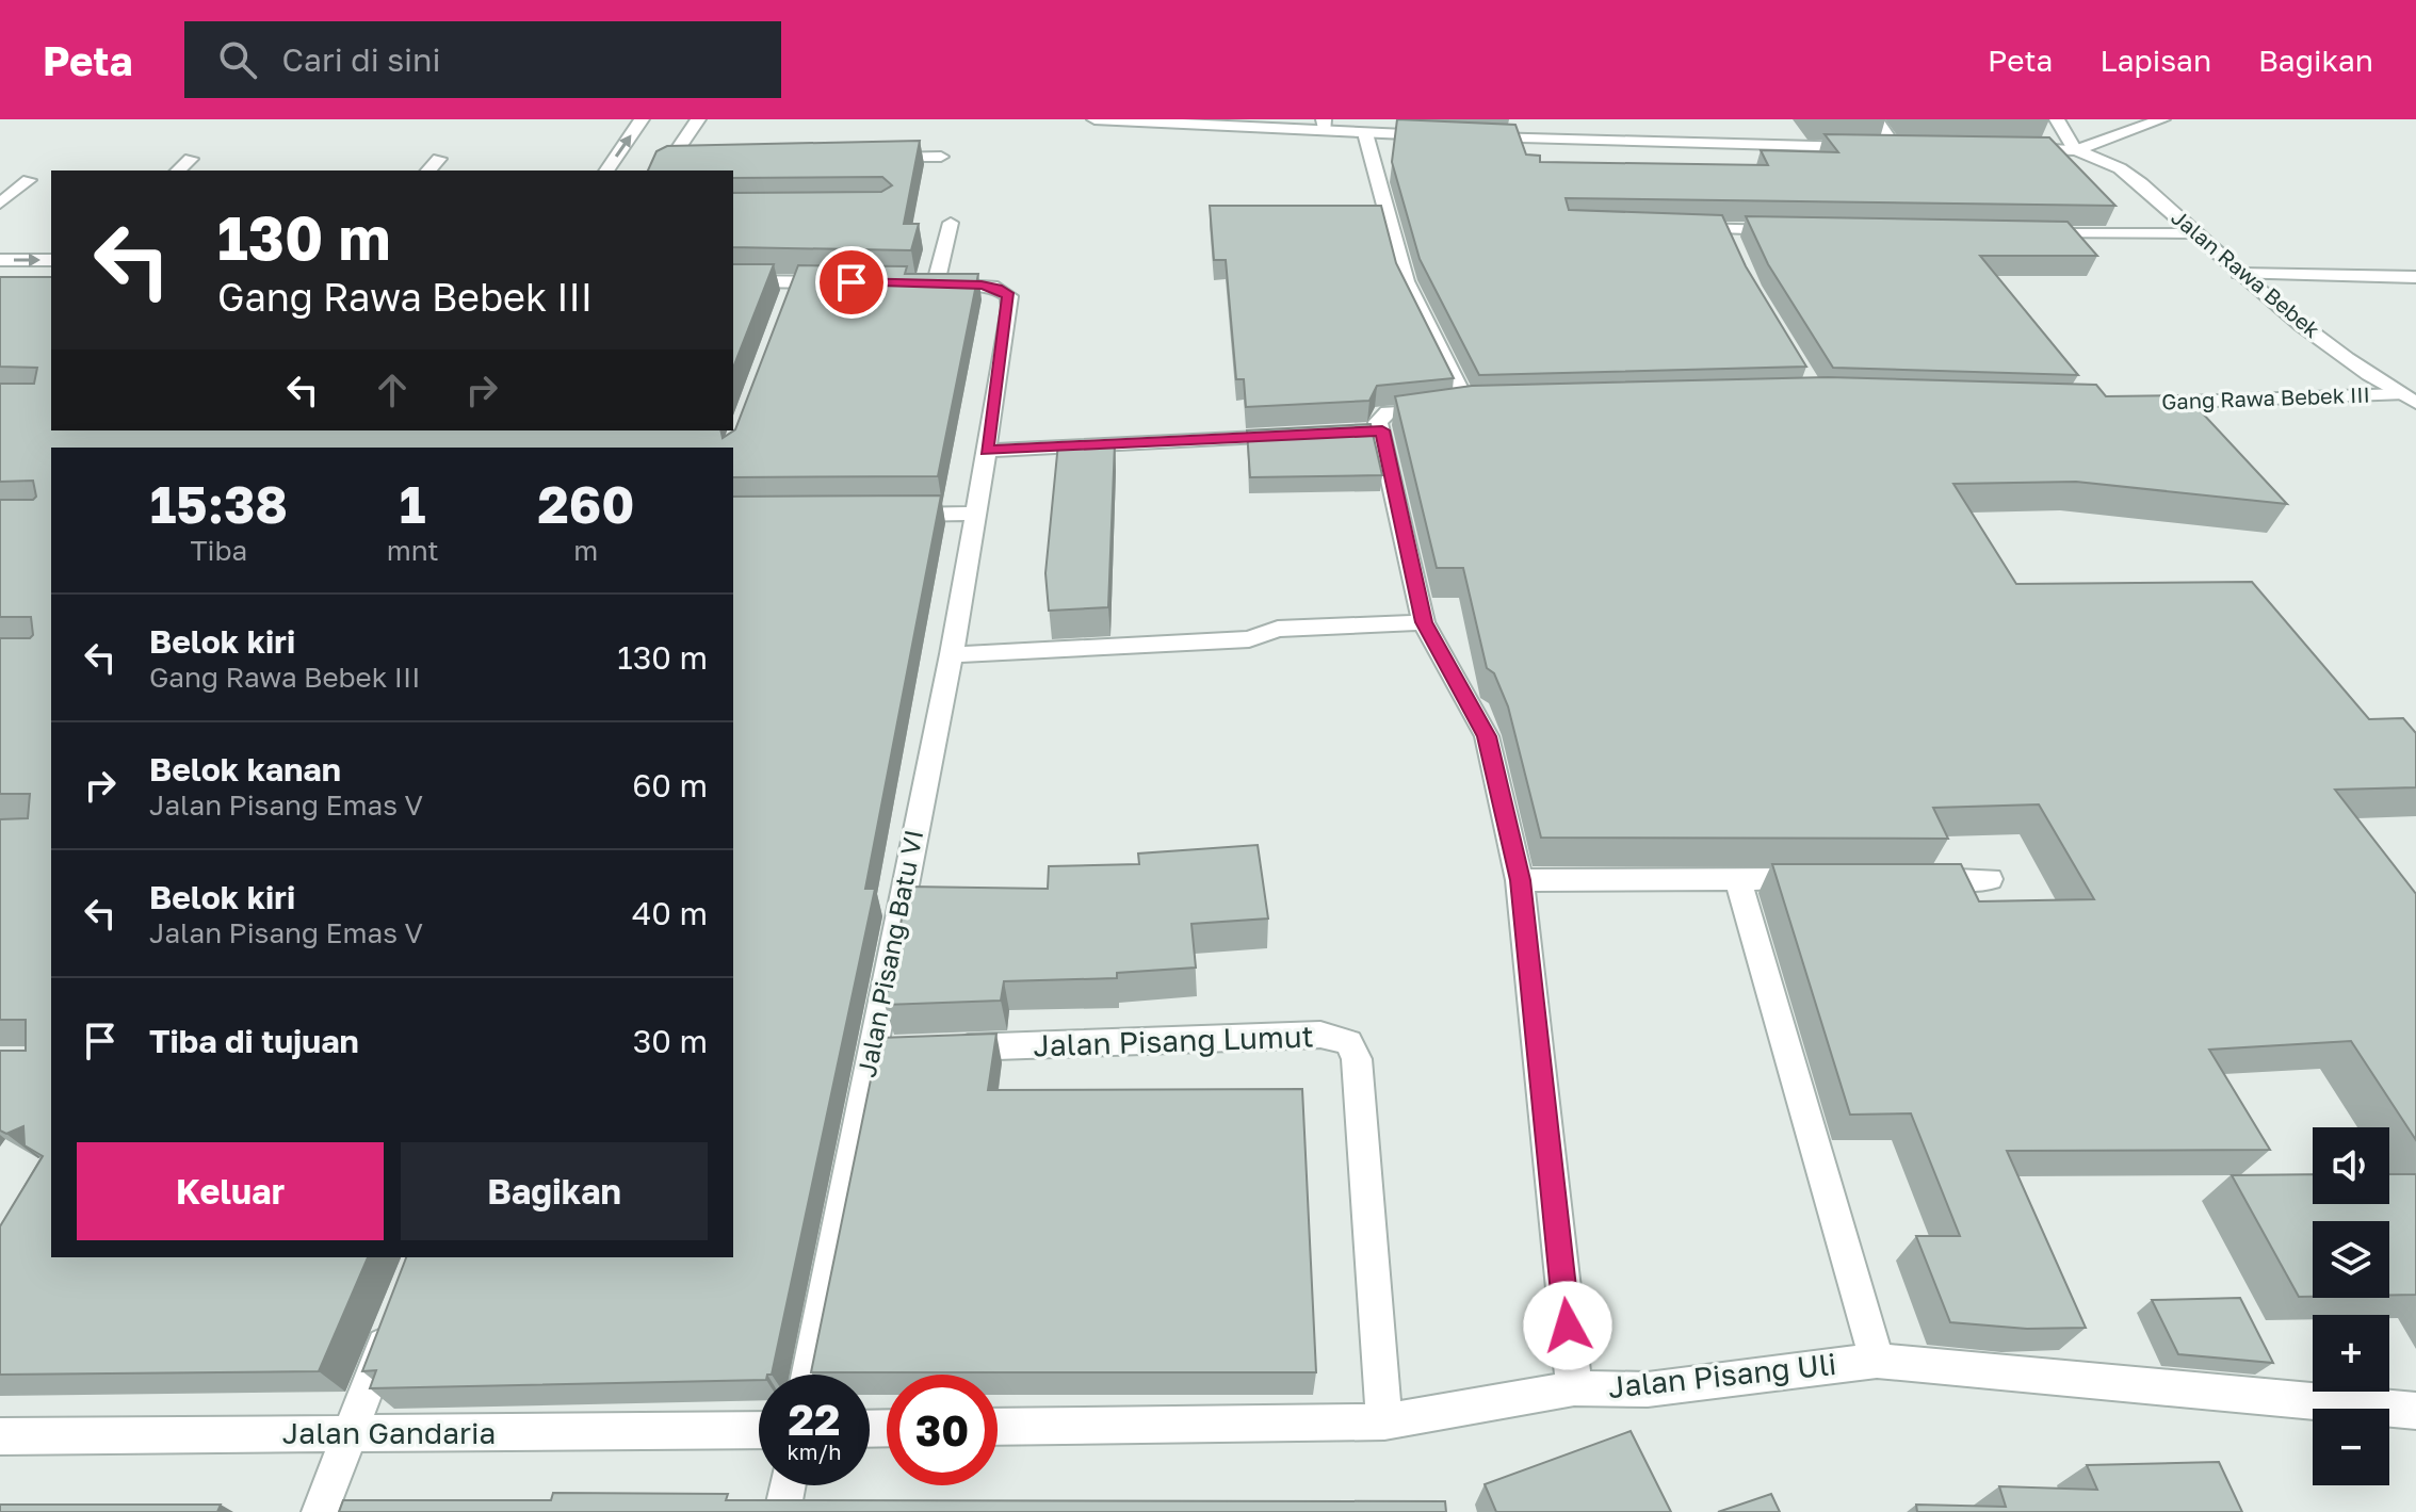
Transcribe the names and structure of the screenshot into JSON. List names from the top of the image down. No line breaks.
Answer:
{"streets":{"street":["Jalan Rawa Bebek","Gang Rawa Bebek III","Jalan Pisang Batu VI","Jalan Pisang Lumut","Jalan Pisang Uli","Jalan Gandaria"]},"crossings":[["Jalan Rawa Bebek","Gang Rawa Bebek III"],["Jalan Pisang Lumut","Jalan Pisang Uli"]],"page":{"header":"Peta","search":"Cari di sini","nav":["Peta","Lapisan","Bagikan"],"turn":["130 m","Gang Rawa Bebek III"],"eta":["15:38","Tiba","1","mnt","260","m"],"list":[{"name":"Belok kiri","note":"Gang Rawa Bebek III","value":"130 m"},{"name":"Belok kanan","note":"Jalan Pisang Emas V","value":"60 m"},{"name":"Belok kiri","note":"Jalan Pisang Emas V","value":"40 m"},{"name":"Tiba di tujuan","value":"30 m"}],"buttons":["Keluar","Bagikan"],"map_buttons":["+","−"],"speed":"22 km/h","limit":"30"}}
